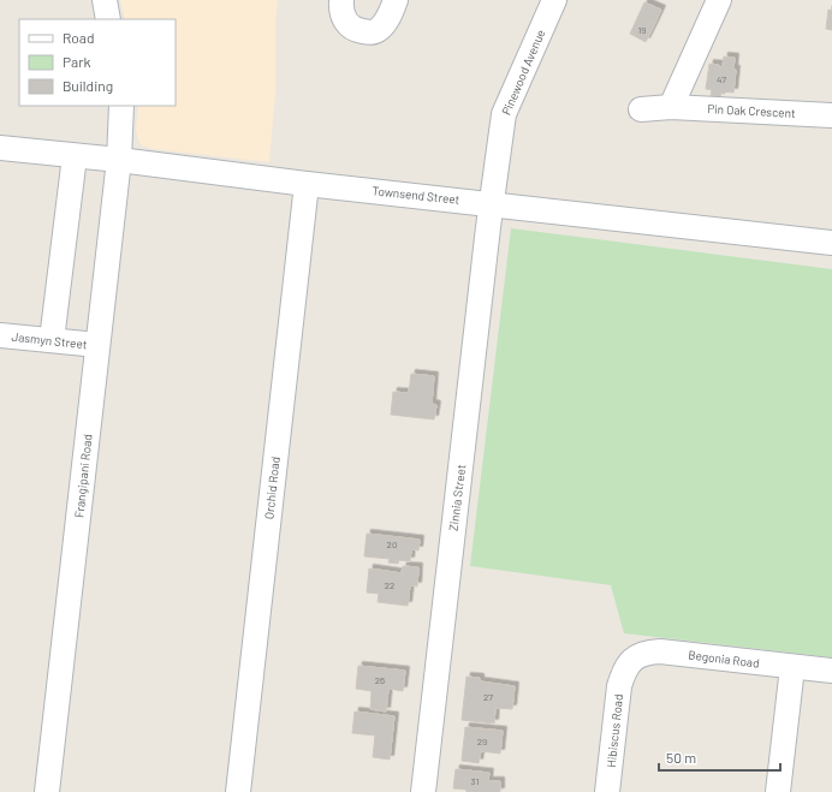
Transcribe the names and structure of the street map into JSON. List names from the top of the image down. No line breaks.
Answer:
{"streets":{"street":["Pinewood Avenue","Pin Oak Crescent","Townsend Street","Jasmyn Street","Frangipani Road","Orchid Road","Zinnia Street","Begonia Road","Hibiscus Road"]},"crossings":[["Pinewood Avenue","Townsend Street"],["Pinewood Avenue","Zinnia Street"],["Townsend Street","Frangipani Road"],["Townsend Street","Orchid Road"],["Townsend Street","Zinnia Street"],["Jasmyn Street","Frangipani Road"],["Begonia Road","Hibiscus Road"]],"house_numbers":["19","47","20","22","26","27","29","31"],"legend":["Road","Park","Building"],"scale_bar":"50 m"}
